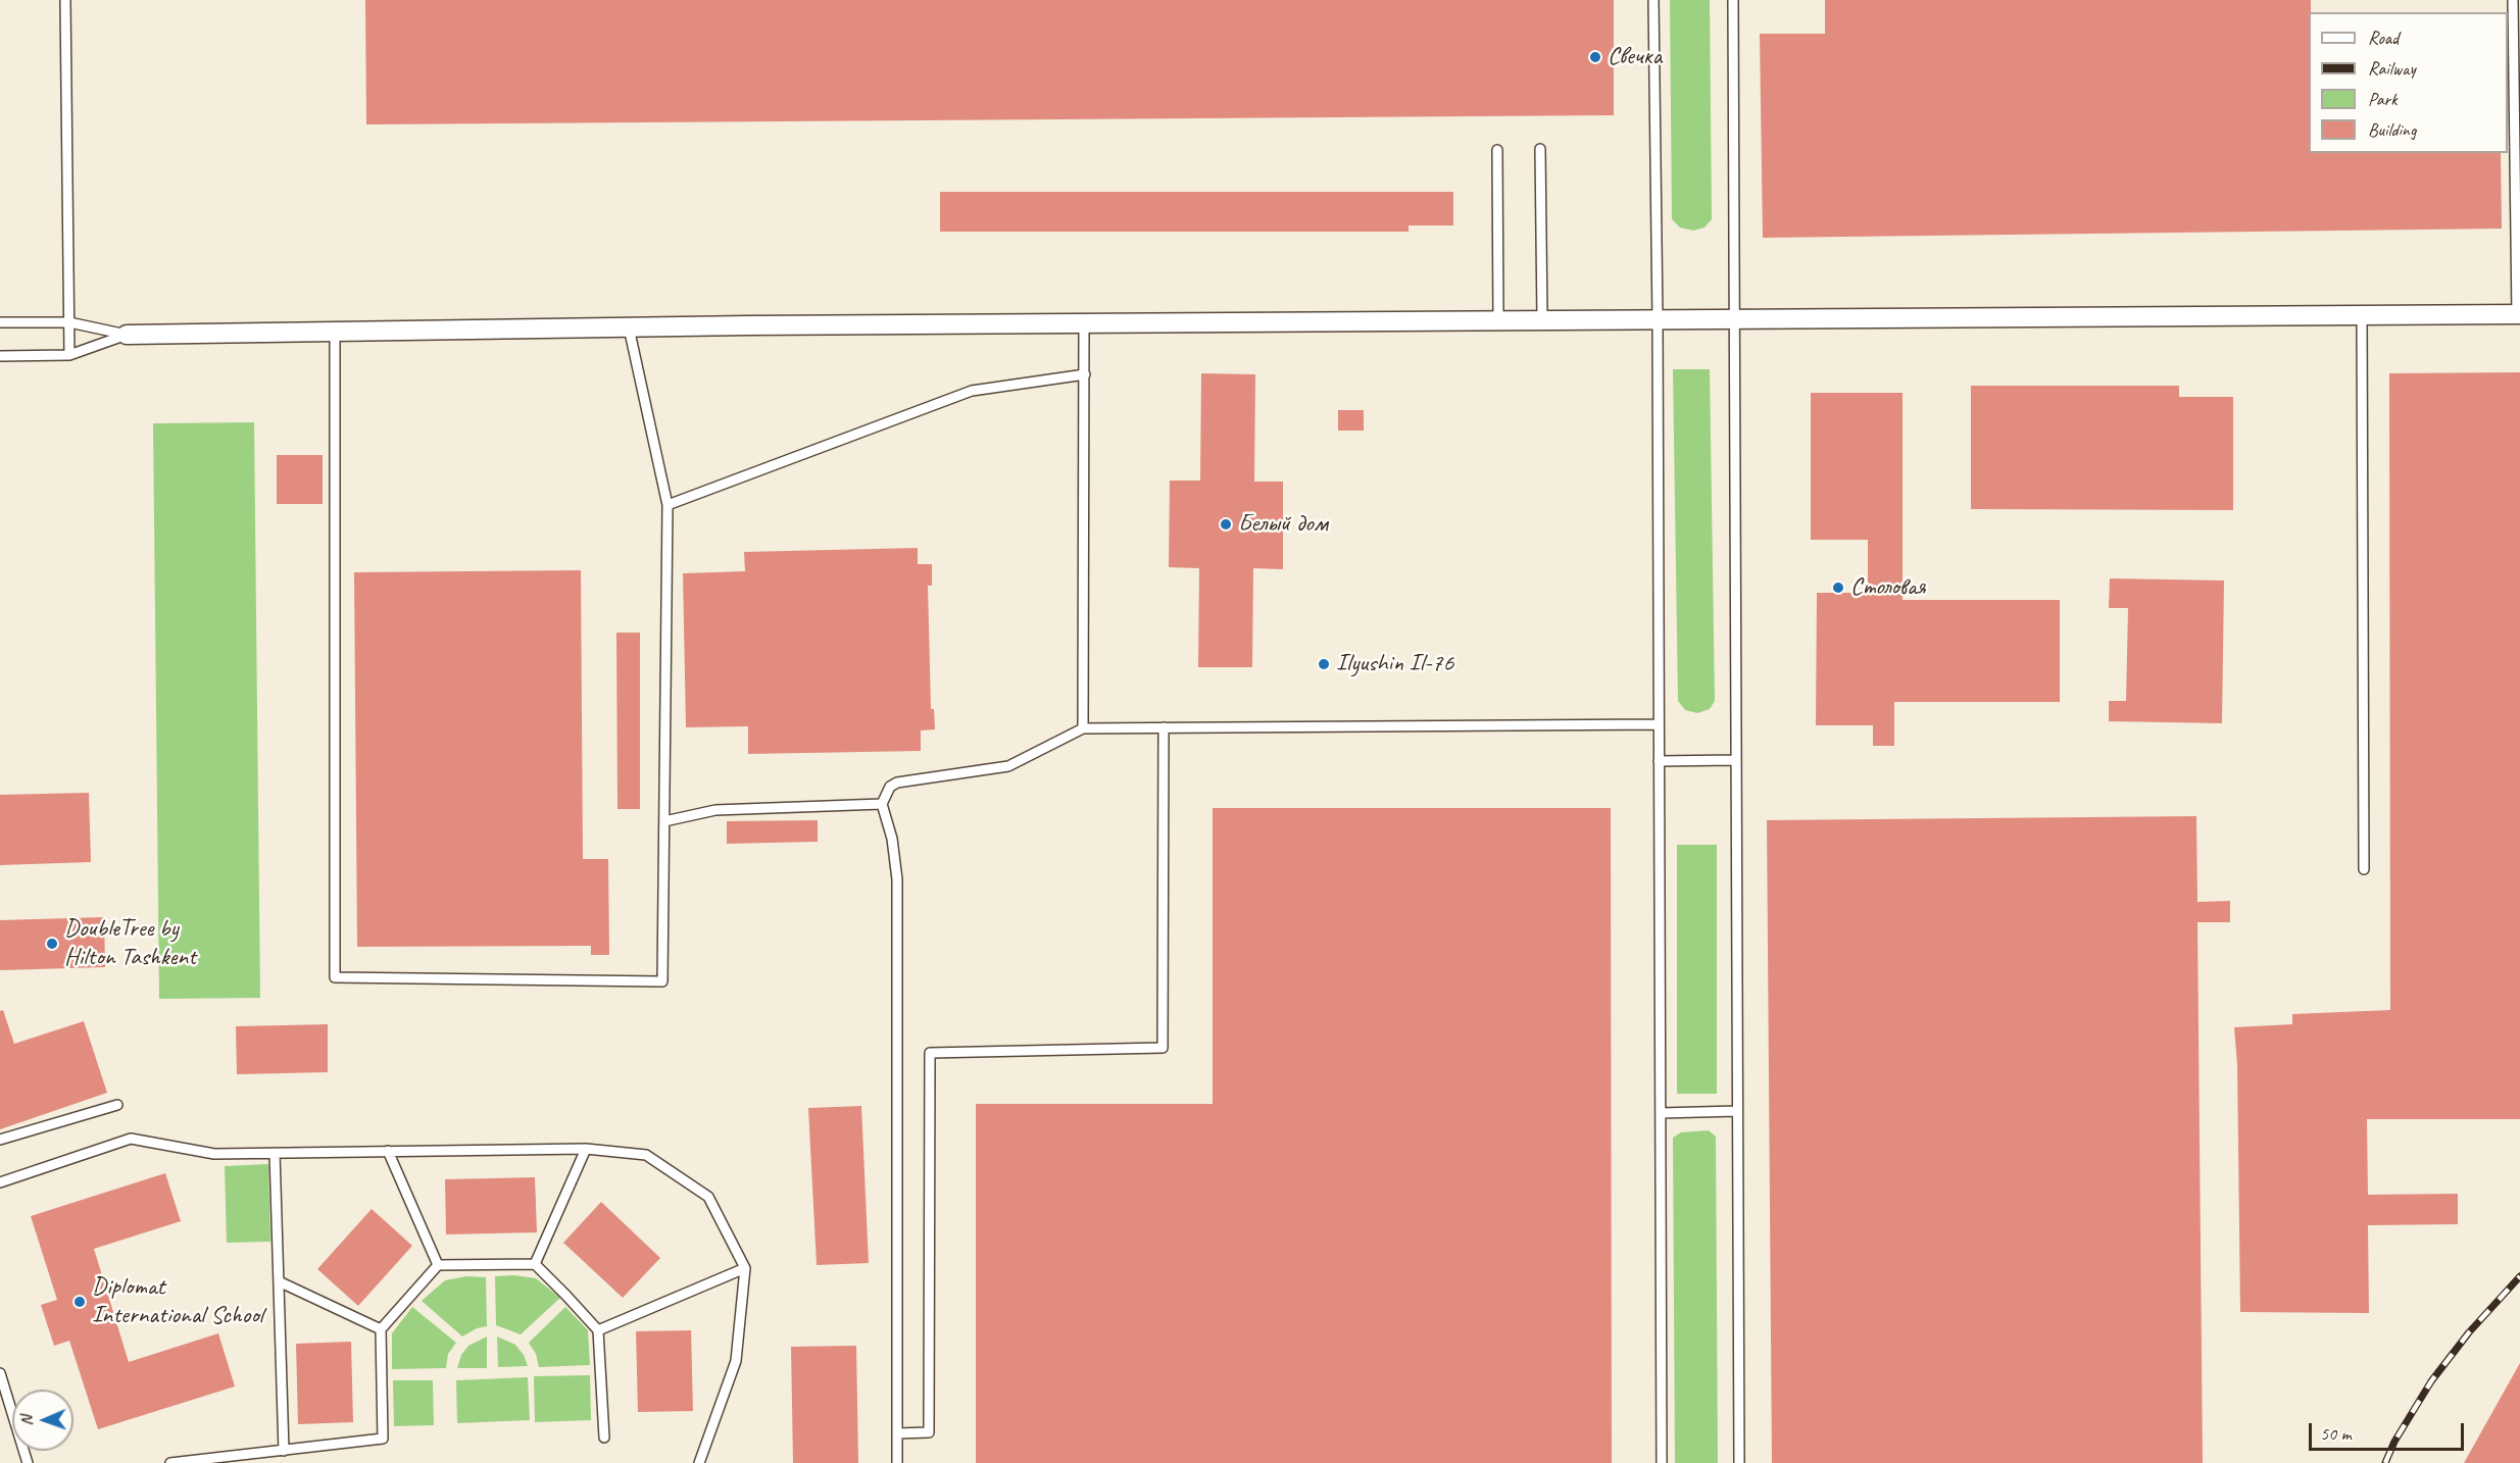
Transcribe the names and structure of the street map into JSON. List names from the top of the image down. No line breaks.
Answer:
{"places":["Свечка","Белый дом","Столовая","Ilyushin Il-76","DoubleTree by Hilton Tashkent","Diplomat International School"],"legend":["Road","Railway","Park","Building"],"scale_bar":"50 m","north":"left"}
